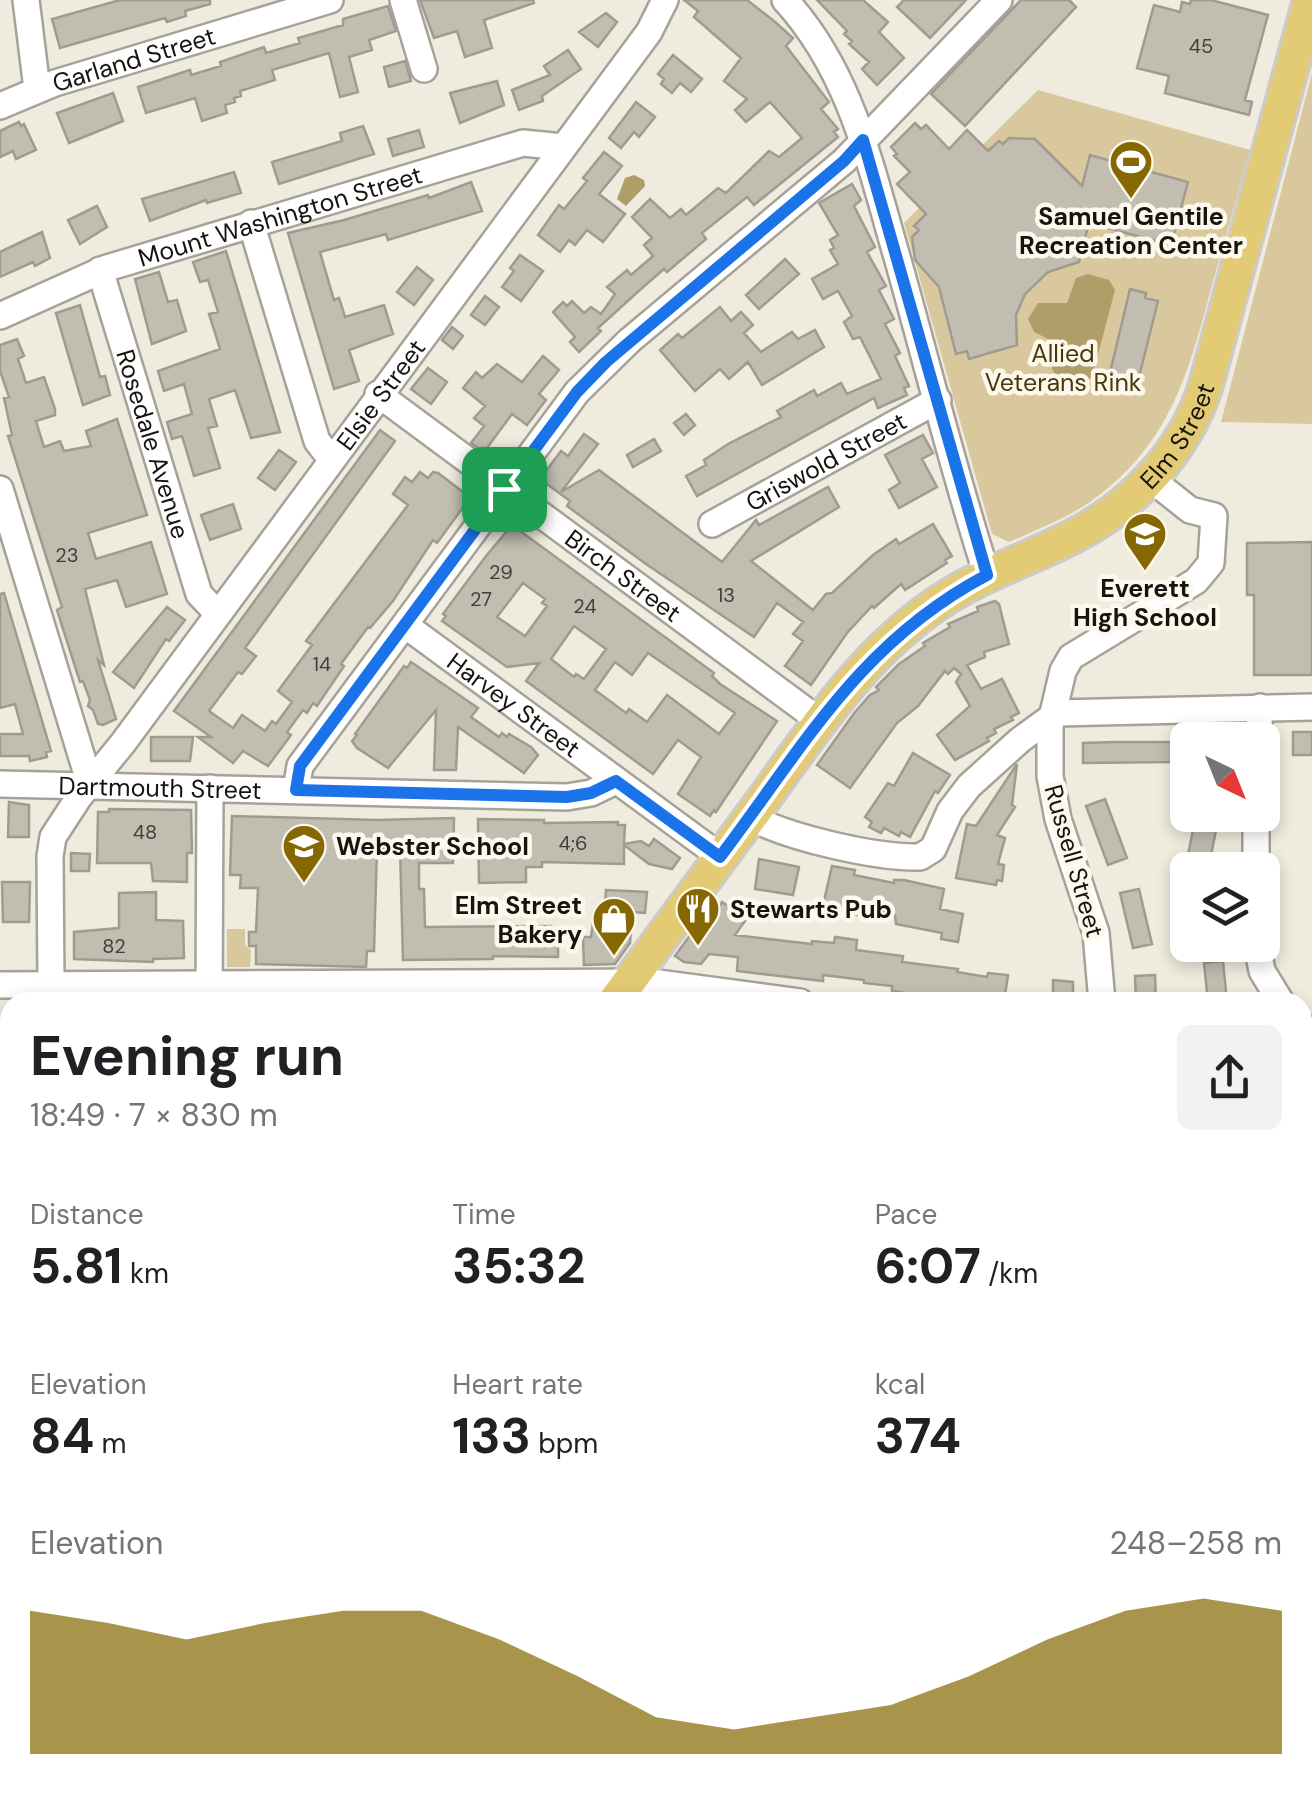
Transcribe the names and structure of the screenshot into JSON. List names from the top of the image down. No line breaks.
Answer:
{"streets":{"main road":["Elm Street"],"street":["Garland Street","Mount Washington Street","Elsie Street","Rosedale Avenue","Griswold Street","Birch Street","Harvey Street","Dartmouth Street","Russell Street"]},"crossings":[["Mount Washington Street","Elsie Street"],["Mount Washington Street","Rosedale Avenue"],["Elsie Street","Rosedale Avenue"],["Elsie Street","Birch Street"],["Elsie Street","Dartmouth Street"],["Elm Street","Birch Street"],["Elm Street","Harvey Street"],["Elm Street","Russell Street"],["Harvey Street","Dartmouth Street"]],"parks":["Allied Veterans Rink"],"places":{"sports":["Samuel Gentile Recreation Center"],"school or university":["Everett High School","Webster School"],"restaurant":["Stewarts Pub"],"shop":["Elm Street Bakery"]},"house_numbers":["45","23","29","13","27","24","14","48","4;6","82"],"north":"bottom right","page":{"heading":["Evening run","18:49 · 7 × 830 m"],"stats":[["Distance","5.81 km"],["Time","35:32"],["Pace","6:07 /km"],["Elevation","84 m"],["Heart rate","133 bpm"],["kcal","374"]],"chart":["Elevation","248–258 m"]}}
